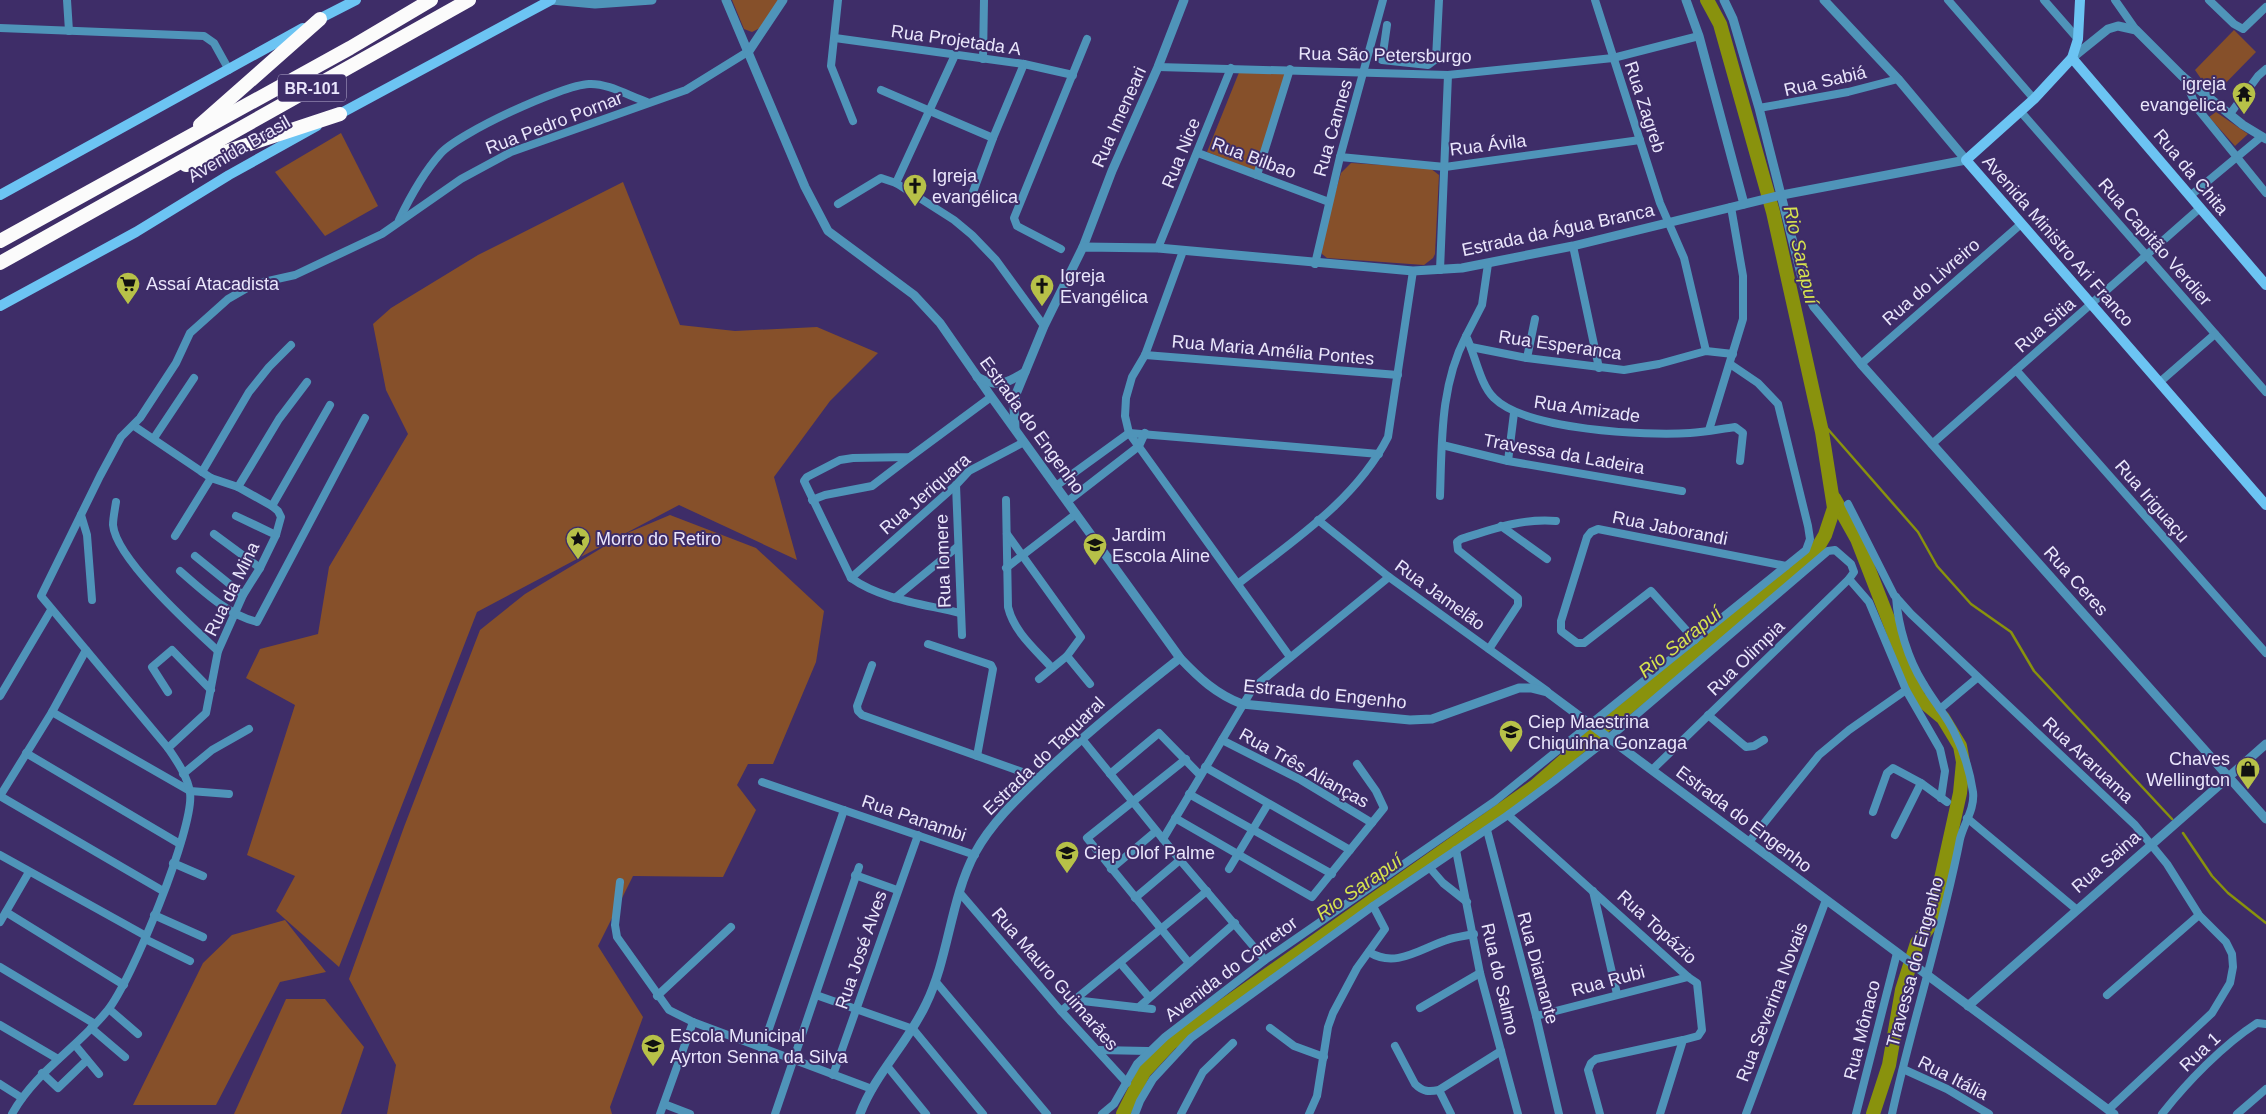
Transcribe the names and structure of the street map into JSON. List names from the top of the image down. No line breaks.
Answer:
{"streets":{"highway":["BR-101","Avenida Brasil"],"main road":["Rua da Chita","Avenida Ministro Ari Franco"],"street":["Rua Projetada A","Rua São Petersburgo","Rua Sabiá","Rua Zagreb","Rua Imeneari","Rua Pedro Pornar","Rua Cannes","Rua Ávila","Rua Nice","Rua Bilbao","Estrada da Água Branca","Rua Capitão Verdier","Rua do Livreiro","Rua Sitia","Rua Esperanca","Rua Maria Amélia Pontes","Rua Amizade","Estrada do Engenho","Travessa da Ladeira","Rua Jeriquara","Rua Iriguaçu","Rua Jaborandi","Rua Iomere","Rua Ceres","Rua da Mina","Rua Jamelão","Rua Olimpia","Estrada do Taquaral","Rua Araruama","Rua Três Alianças","Rua Panambi","Rua Saina","Rua Topázio","Rua José Alves","Travessa do Engenho","Rua Diamante","Avenida do Corretor","Rua Mauro Guimarães","Rua do Salmo","Rua Rubi","Rua Severina Novais","Rua Mônaco","Rua 1","Rua Itália"]},"crossings":[["Rua São Petersburgo","Rua Zagreb"],["Rua São Petersburgo","Rua Imeneari"],["Rua São Petersburgo","Rua Cannes"],["Rua São Petersburgo","Rua Nice"],["Rua Sabiá","Avenida Ministro Ari Franco"],["Rua Sabiá","Rua Ceres"],["Rua Zagreb","Rua Ávila"],["Rua Zagreb","Estrada da Água Branca"],["Rua Zagreb","Rua Esperanca"],["Rua Imeneari","Estrada da Água Branca"],["Rua Pedro Pornar","Estrada do Engenho"],["Rua Cannes","Rua Ávila"],["Rua Cannes","Rua Bilbao"],["Rua Cannes","Estrada da Água Branca"],["Rua Nice","Rua Bilbao"],["Rua Nice","Estrada da Água Branca"],["Rua da Chita","Rua Sitia"],["Estrada da Água Branca","Avenida Ministro Ari Franco"],["Estrada da Água Branca","Rua Ceres"],["Avenida Ministro Ari Franco","Rua do Livreiro"],["Avenida Ministro Ari Franco","Rua Sitia"],["Rua Capitão Verdier","Rua Sitia"],["Rua do Livreiro","Rua Ceres"],["Rua Sitia","Rua Iriguaçu"],["Rua Sitia","Rua Ceres"],["Rua Esperanca","Rua Amizade"],["Estrada do Engenho","Rua Jeriquara"],["Estrada do Engenho","Rua Jamelão"],["Estrada do Engenho","Rua Olimpia"],["Estrada do Engenho","Estrada do Taquaral"],["Estrada do Engenho","Rua Araruama"],["Estrada do Engenho","Rua Saina"],["Estrada do Engenho","Travessa do Engenho"],["Estrada do Engenho","Avenida do Corretor"],["Estrada do Engenho","Rua Severina Novais"],["Estrada do Engenho","Rua Mônaco"],["Rua Jeriquara","Rua Iomere"],["Rua Jaborandi","Avenida do Corretor"],["Rua Ceres","Rua Saina"],["Rua Olimpia","Avenida do Corretor"],["Estrada do Taquaral","Rua Panambi"],["Estrada do Taquaral","Rua Mauro Guimarães"],["Rua Araruama","Rua Saina"],["Rua Araruama","Travessa do Engenho"],["Rua Panambi","Rua José Alves"],["Rua Topázio","Avenida do Corretor"],["Rua Topázio","Rua Rubi"],["Travessa do Engenho","Rua Itália"],["Rua Diamante","Avenida do Corretor"],["Rua Diamante","Rua Rubi"],["Avenida do Corretor","Rua Mauro Guimarães"],["Avenida do Corretor","Rua do Salmo"]],"water":["Rio Sarapuí"],"places":{"temple":["igreja evangelica"],"church":["Igreja evangélica","Igreja Evangélica"],"supermarket":["Assaí Atacadista"],"place":["Morro do Retiro"],"school or university":["Jardim Escola Aline","Ciep Maestrina Chiquinha Gonzaga","Ciep Olof Palme","Escola Municipal Ayrton Senna da Silva"],"shop":["Chaves Wellington"]}}
